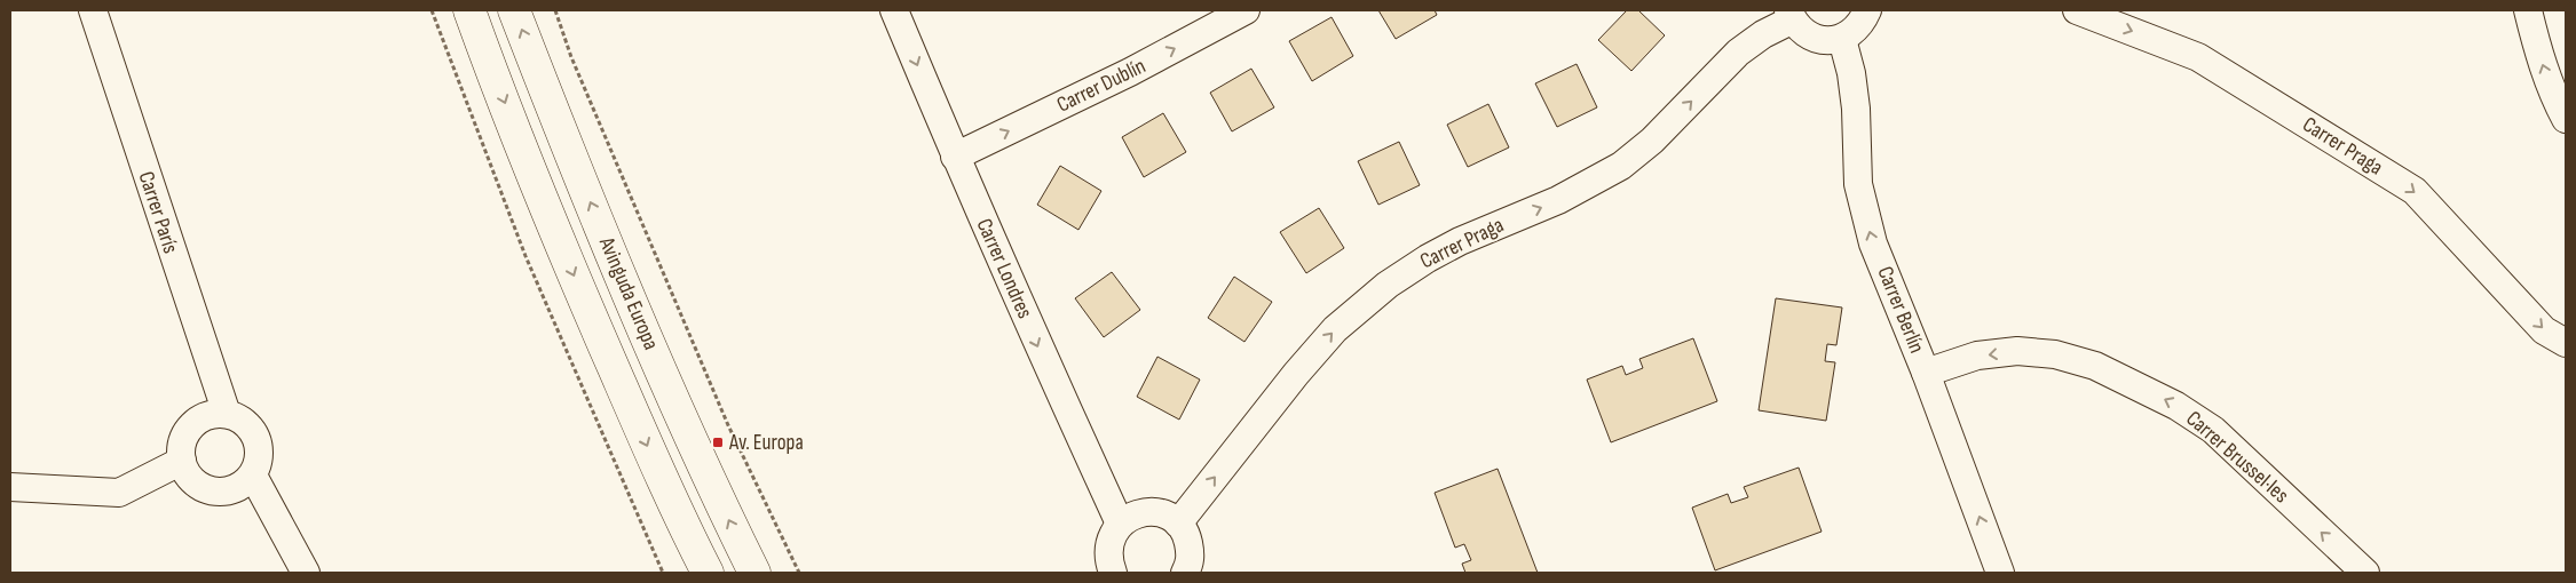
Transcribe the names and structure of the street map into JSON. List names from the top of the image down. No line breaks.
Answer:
{"streets":{"main road":["Avinguda Europa"],"street":["Carrer Dublín","Carrer Praga","Carrer París","Carrer Londres","Carrer Berlín","Carrer Brussel·les"]},"crossings":[["Carrer Dublín","Carrer Londres"],["Carrer Berlín","Carrer Brussel·les"]],"one_way":["Carrer Dublín","Carrer Londres","Carrer Berlín","Carrer Brussel·les"],"places":{"transit":["Av. Europa"]}}
